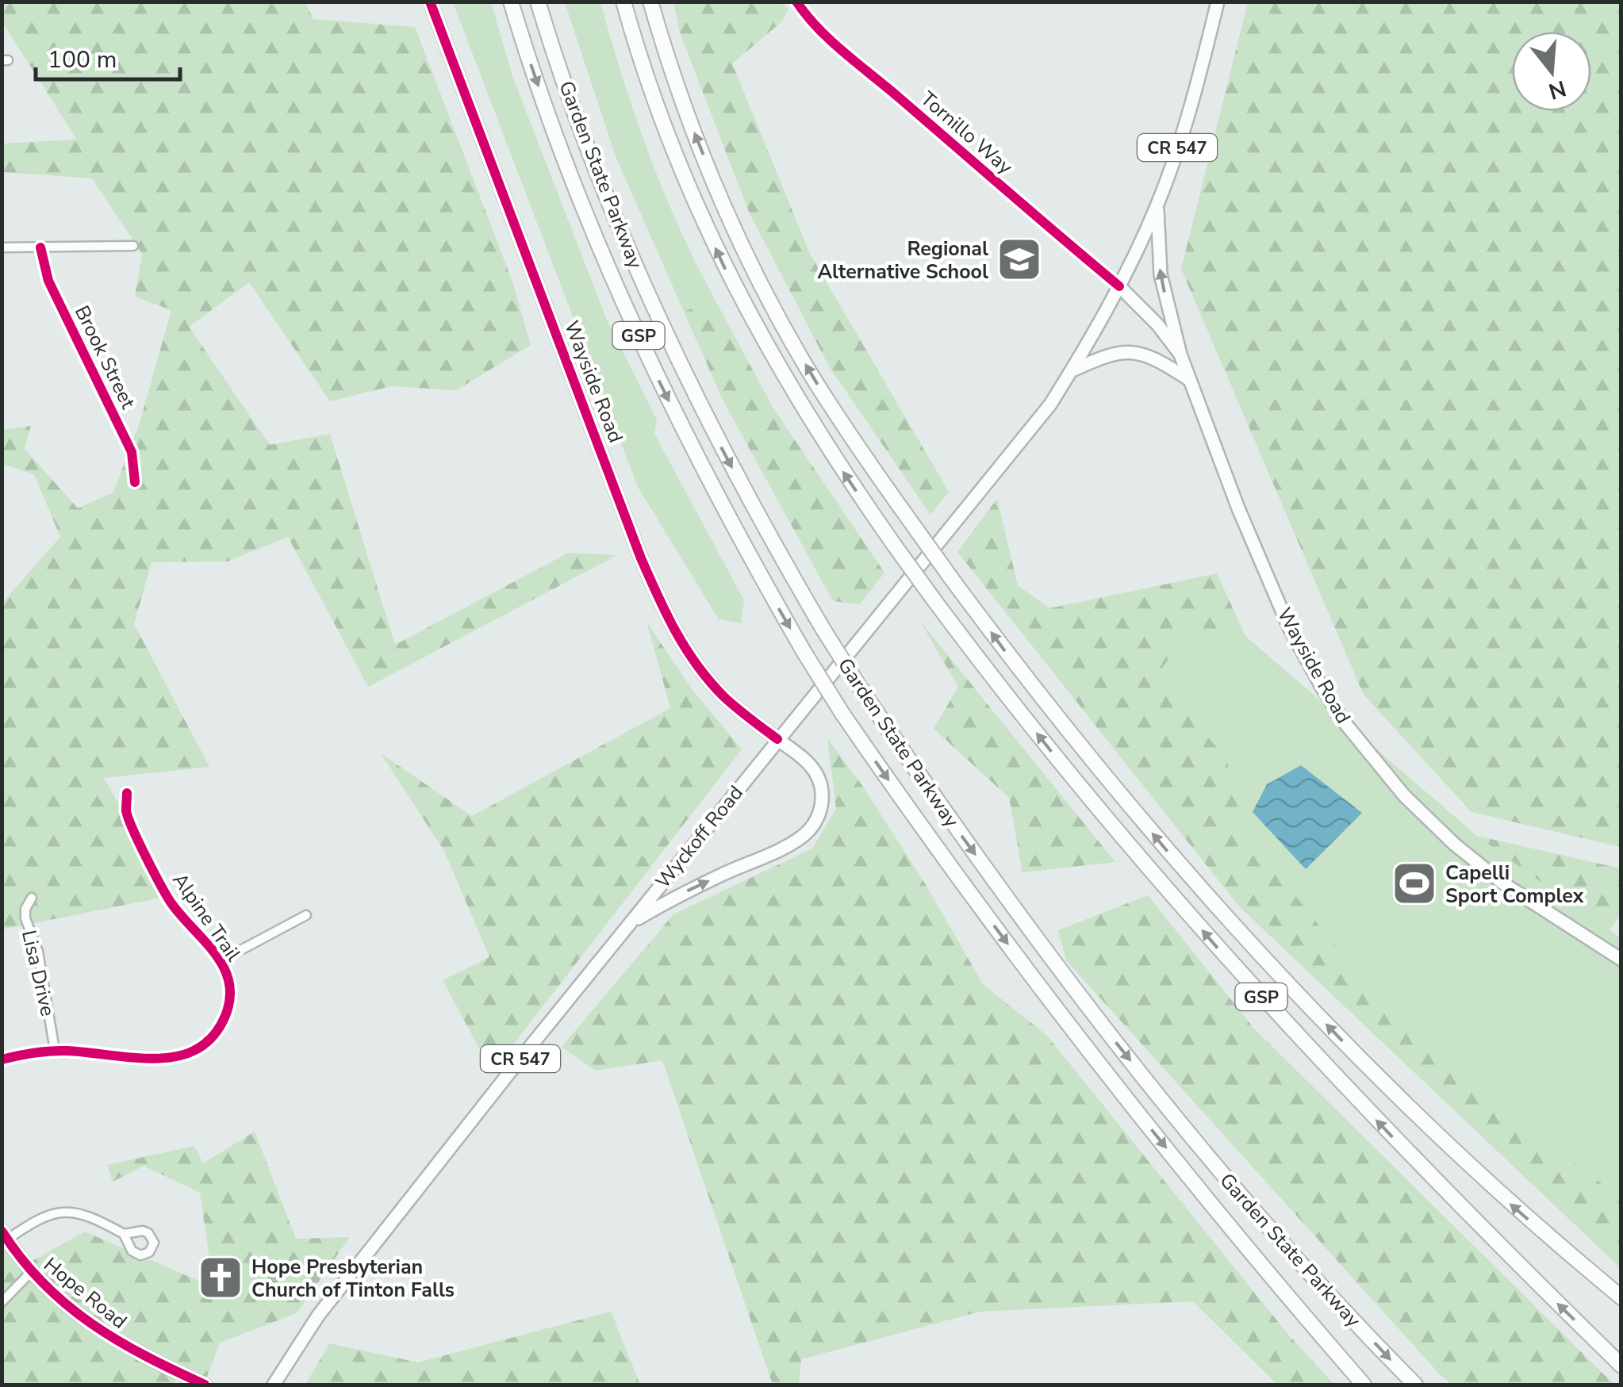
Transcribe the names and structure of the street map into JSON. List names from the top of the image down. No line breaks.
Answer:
{"streets":{"highway":["Garden State Parkway","GSP"],"main road":["CR 547","Wayside Road","Wyckoff Road","Hope Road"],"street":["Tornillo Way","Brook Street","Alpine Trail","Lisa Drive"]},"crossings":[["Tornillo Way","CR 547"],["Tornillo Way","Wayside Road"],["Tornillo Way","Wyckoff Road"],["CR 547","Wayside Road"],["CR 547","Wyckoff Road"],["Wayside Road","Wyckoff Road"],["Alpine Trail","Lisa Drive"]],"places":{"school or university":["Regional Alternative School"],"sports":["Capelli Sport Complex"],"church":["Hope Presbyterian Church of Tinton Falls"]},"scale_bar":"100 m","north":"bottom"}
